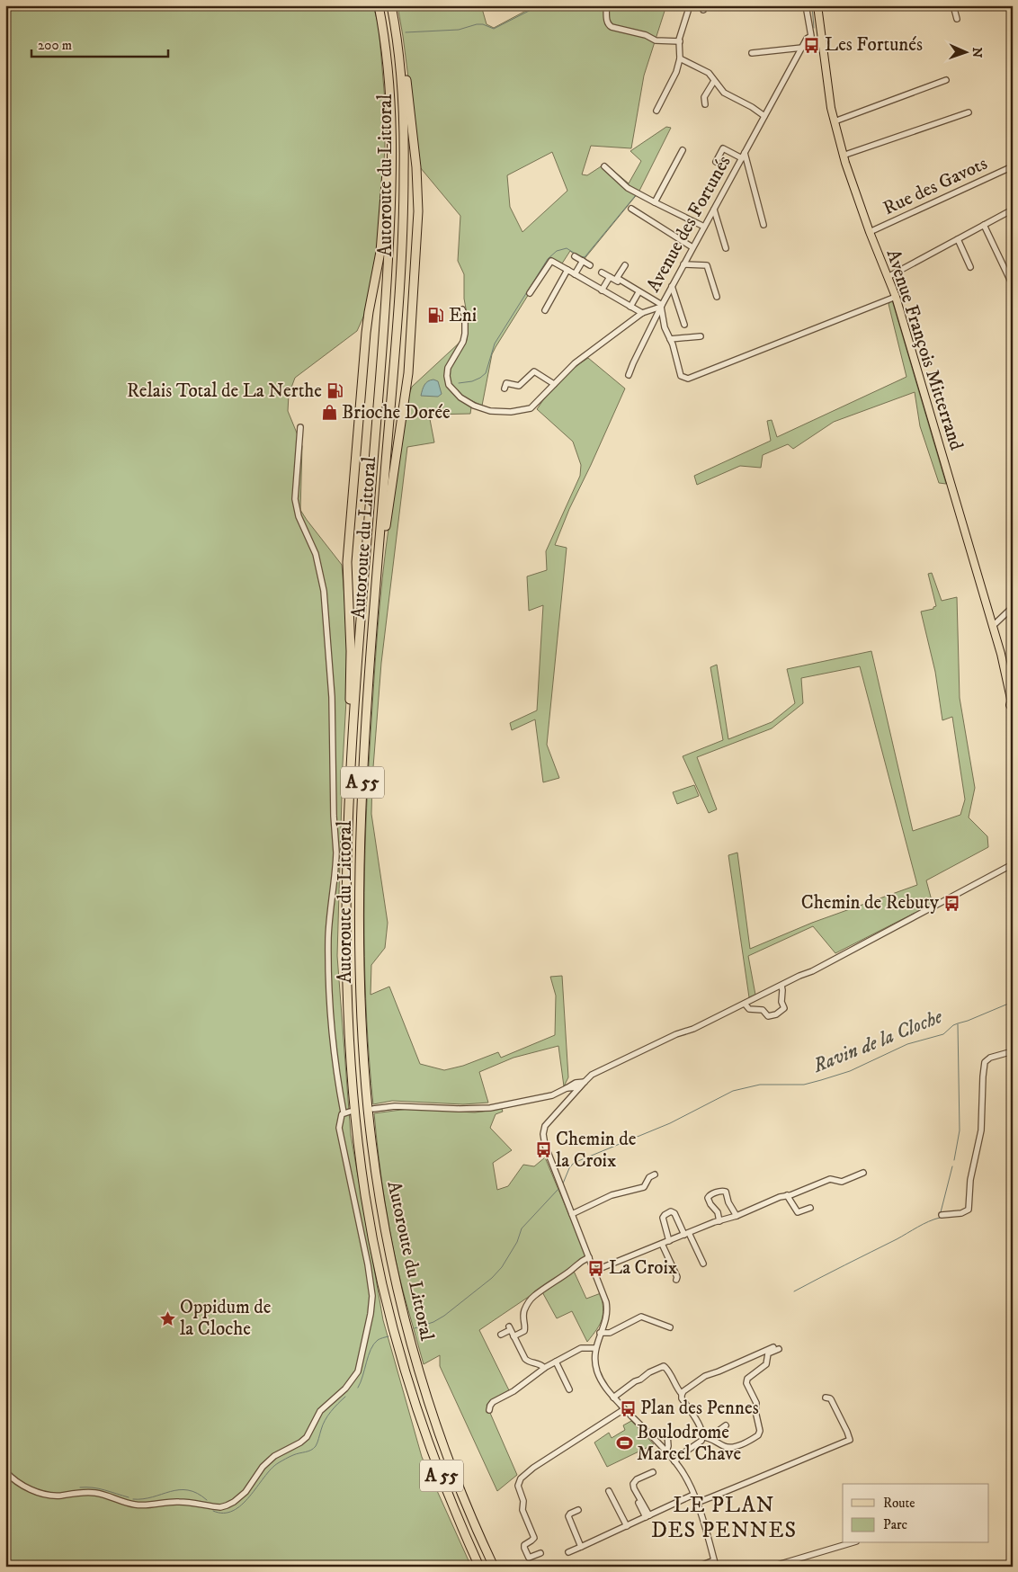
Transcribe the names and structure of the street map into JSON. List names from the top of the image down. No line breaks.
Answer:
{"streets":{"highway":["Autoroute du Littoral","A 55"],"main road":["Avenue François Mitterrand"],"street":["Rue des Gavots","Avenue des Fortunés"]},"crossings":[["Rue des Gavots","Avenue François Mitterrand"],["Avenue des Fortunés","Avenue François Mitterrand"]],"districts":["LE PLAN DES PENNES"],"water":["Ravin de la Cloche"],"places":{"bus stop":["Les Fortunés","Chemin de Rebuty","Chemin de la Croix","La Croix","Plan des Pennes"],"fuel station":["Eni","Relais Total de La Nerthe"],"shop":["Brioche Dorée"],"place":["Oppidum de la Cloche"],"sports":["Boulodrome Marcel Chave"]},"legend":["Route","Parc"],"scale_bar":"200 m","north":"right"}
